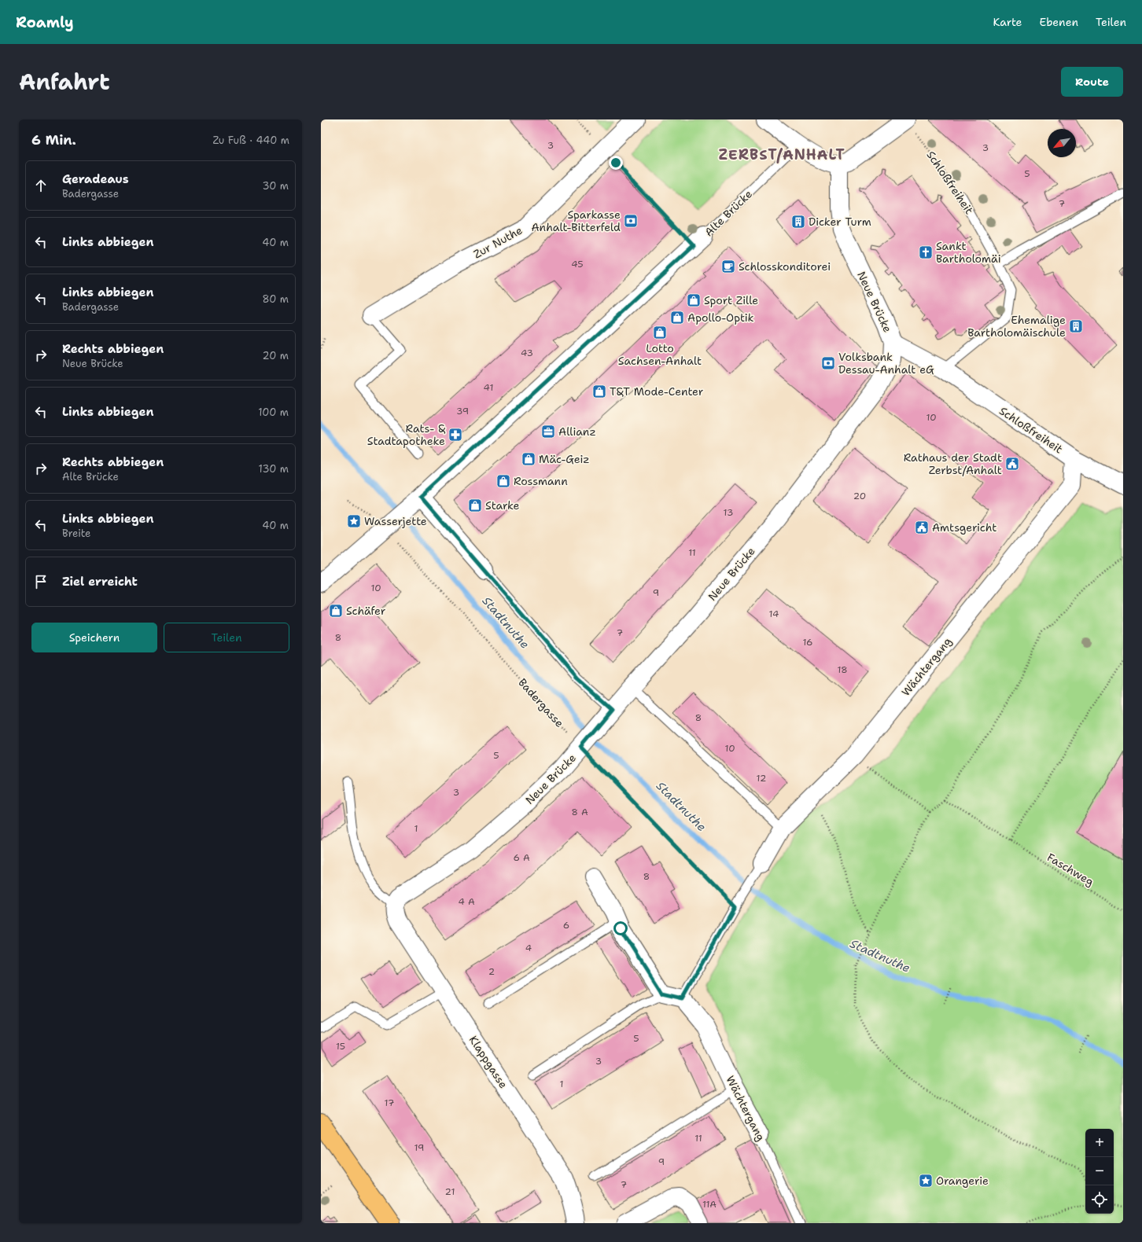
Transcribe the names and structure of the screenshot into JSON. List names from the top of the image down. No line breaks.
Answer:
{"streets":{"street":["Schloßfreiheit","Alte Brücke","Zur Nuthe","Neue Brücke","Wächtergang","Klappgasse"],"path":["Badergasse","Faschweg"]},"crossings":[["Schloßfreiheit","Neue Brücke"],["Schloßfreiheit","Wächtergang"],["Alte Brücke","Badergasse"],["Neue Brücke","Badergasse"],["Neue Brücke","Klappgasse"]],"districts":["ZERBST/ANHALT"],"water":["Stadtnuthe"],"places":{"bank":["Sparkasse Anhalt-Bitterfeld","Volksbank Dessau-Anhalt eG"],"building":["Dicker Turm","Ehemalige Bartholomäischule"],"church":["Sankt Bartholomäi"],"cafe":["Schlosskonditorei"],"shop":["Sport Zille","Apollo-Optik","Lotto Sachsen-Anhalt","T&T Mode-Center","Mäc-Geiz","Rossmann","Starke","Schäfer"],"office":["Allianz"],"pharmacy":["Rats- & Stadtapotheke"],"public building":["Rathaus der Stadt Zerbst/Anhalt","Amtsgericht"],"place":["Wasserjette","Orangerie"]},"house_numbers":["3","3","5","7","45","43","41","39","10","20","13","11","10","9","14","7","8","16","18","8","10","5","12","3","8 A","1","6 A","8","4 A","6","4","2","5","15","3","1","17","11","19","9","7","21","11A"],"north":"bottom left","page":{"header":"Roamly","nav":["Karte","Ebenen","Teilen"],"title":"Anfahrt","buttons":["Route",["Speichern","Teilen"]],"heading":["6 Min.","Zu Fuß · 440 m"],"list":[["Geradeaus","Badergasse","30 m"],["Links abbiegen","40 m"],["Links abbiegen","Badergasse","80 m"],["Rechts abbiegen","Neue Brücke","20 m"],["Links abbiegen","100 m"],["Rechts abbiegen","Alte Brücke","130 m"],["Links abbiegen","Breite","40 m"],"Ziel erreicht"],"map_buttons":["+","−"]}}
